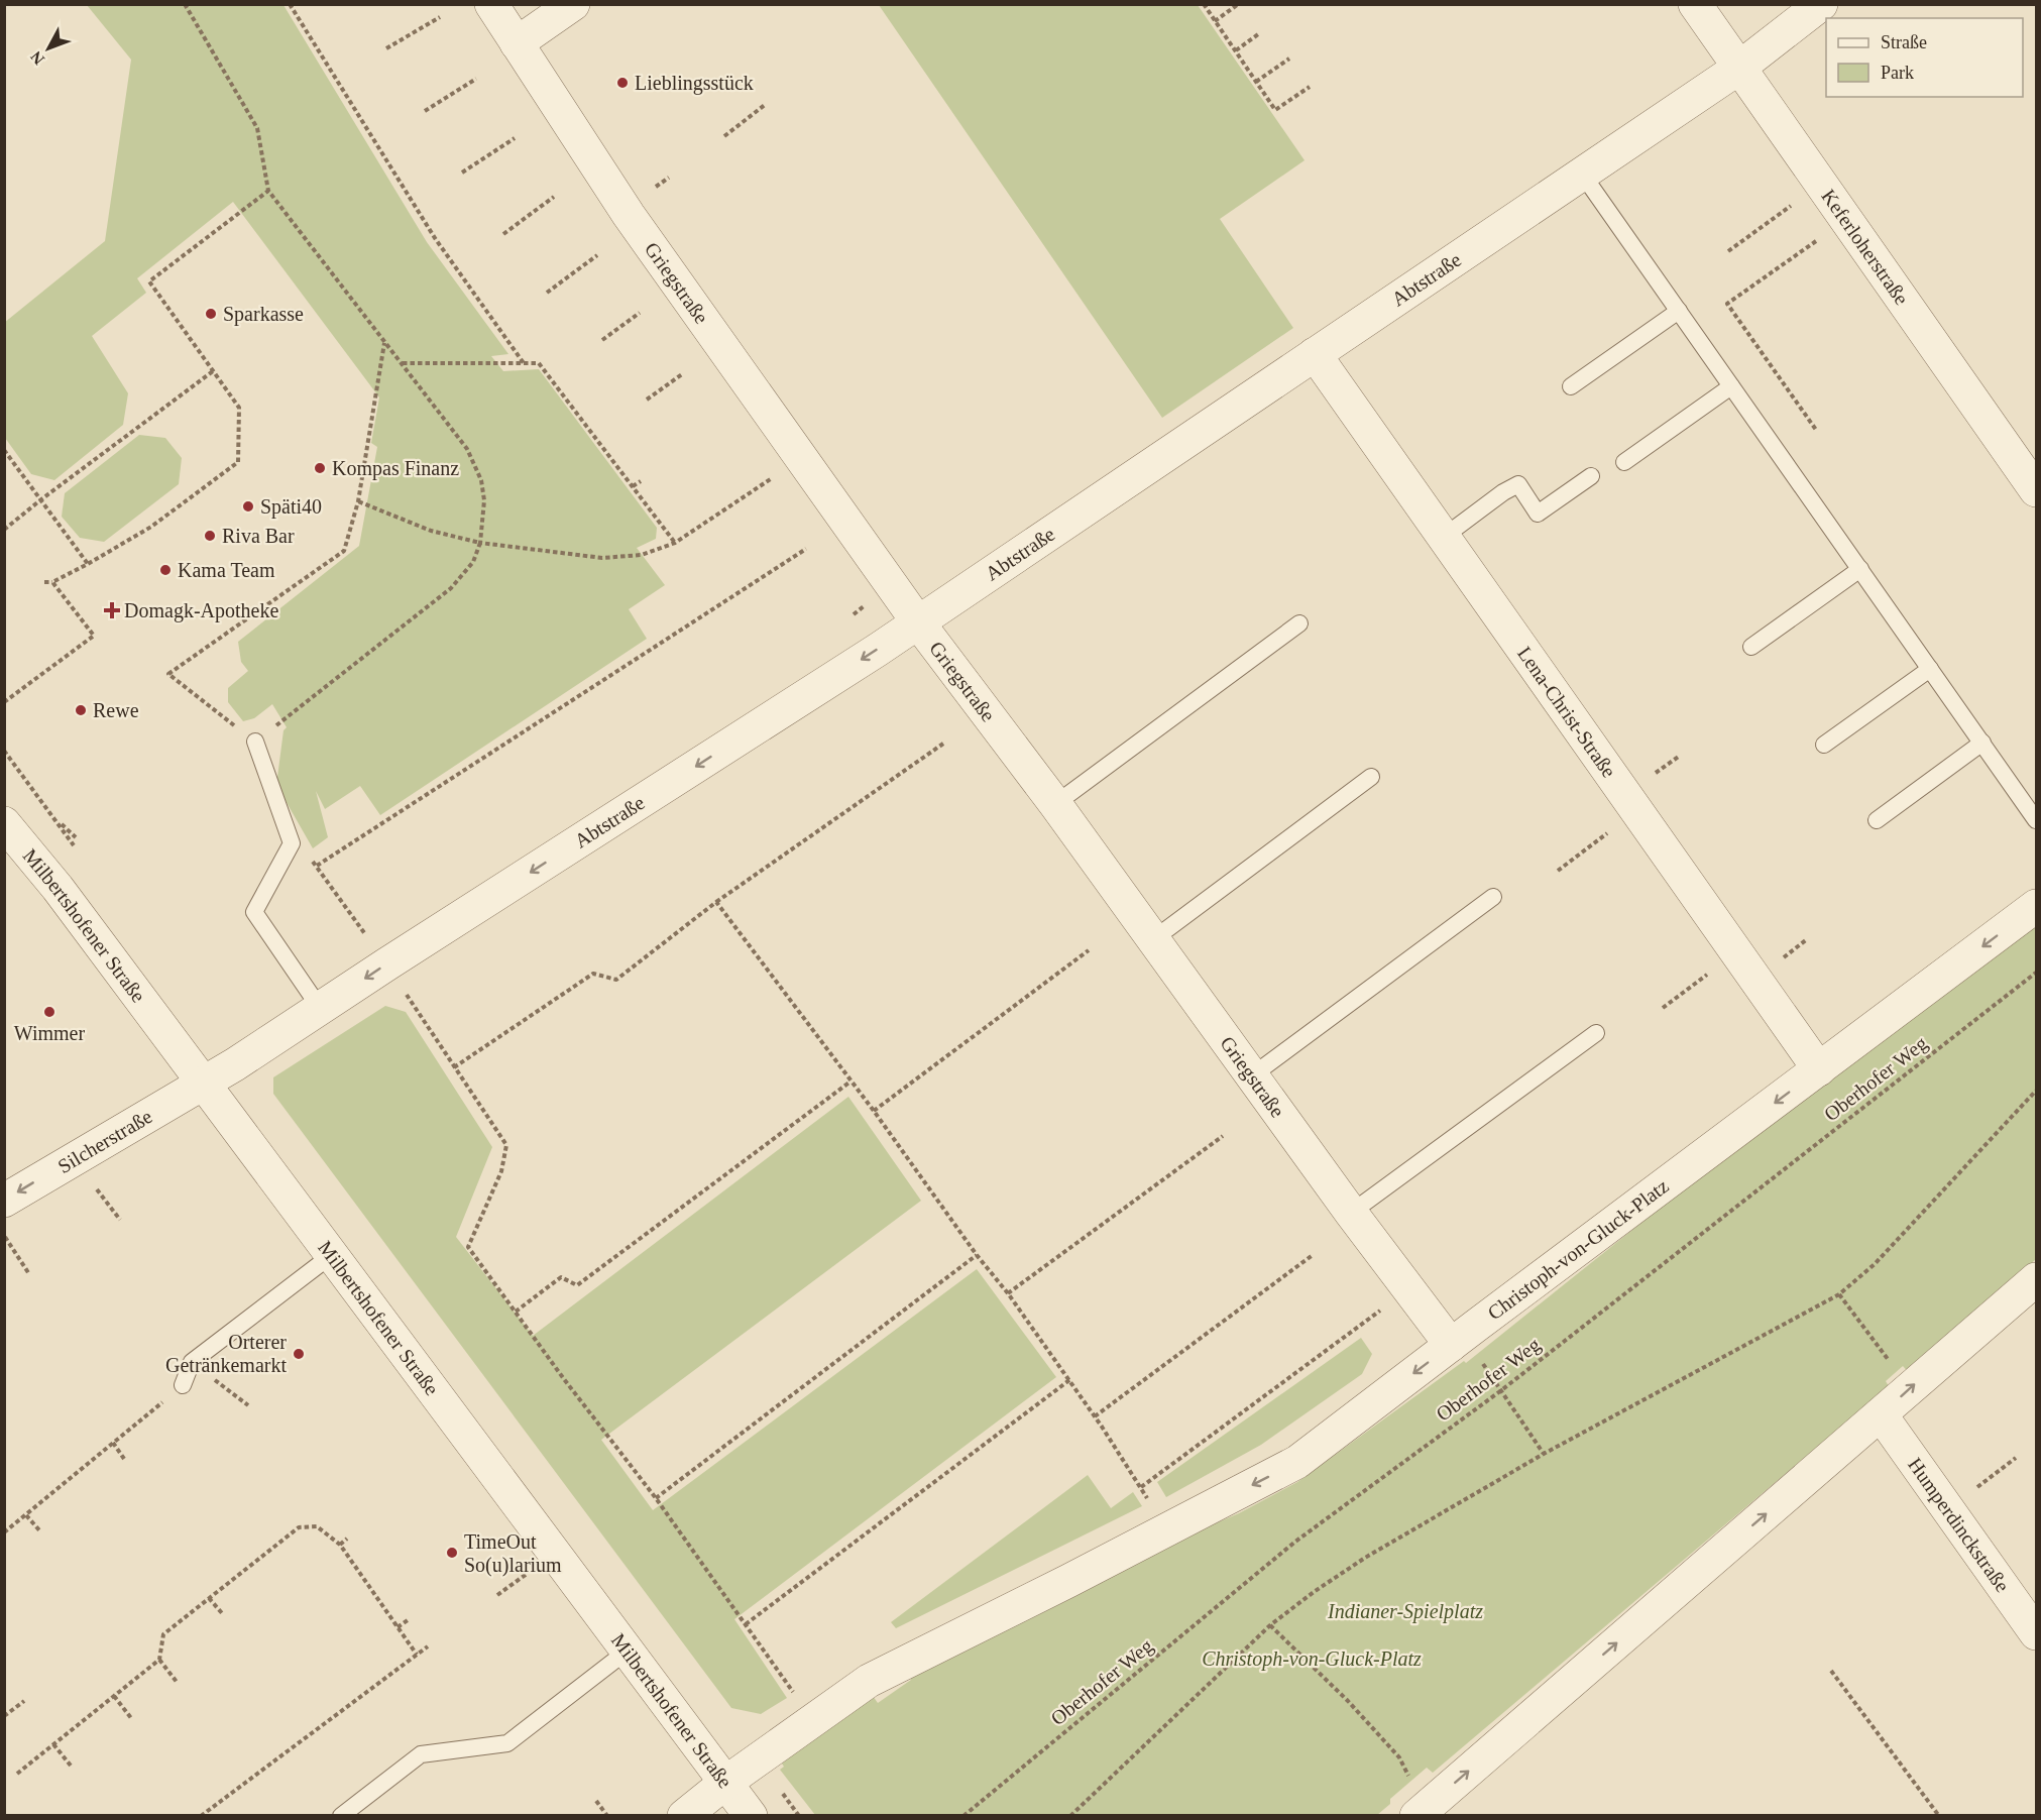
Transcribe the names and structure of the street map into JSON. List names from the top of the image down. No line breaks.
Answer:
{"streets":{"street":["Keferloherstraße","Abtstraße","Griegstraße","Lena-Christ-Straße","Milbertshofener Straße","Silcherstraße","Christoph-von-Gluck-Platz","Humperdinckstraße"],"path":["Oberhofer Weg"]},"crossings":[["Keferloherstraße","Abtstraße"],["Abtstraße","Griegstraße"],["Abtstraße","Lena-Christ-Straße"],["Abtstraße","Milbertshofener Straße"],["Abtstraße","Silcherstraße"],["Griegstraße","Christoph-von-Gluck-Platz"],["Lena-Christ-Straße","Christoph-von-Gluck-Platz"],["Milbertshofener Straße","Silcherstraße"],["Milbertshofener Straße","Christoph-von-Gluck-Platz"]],"one_way":["Abtstraße","Silcherstraße","Christoph-von-Gluck-Platz"],"parks":["Indianer-Spielplatz","Christoph-von-Gluck-Platz"],"places":{"other":["Lieblingsstück","Sparkasse","Kompas Finanz","Späti40","Riva Bar","Kama Team","Rewe","Wimmer","Orterer Getränkemarkt","TimeOut So(u)larium"],"health":["Domagk-Apotheke"]},"legend":["Straße","Park"],"north":"bottom left"}
